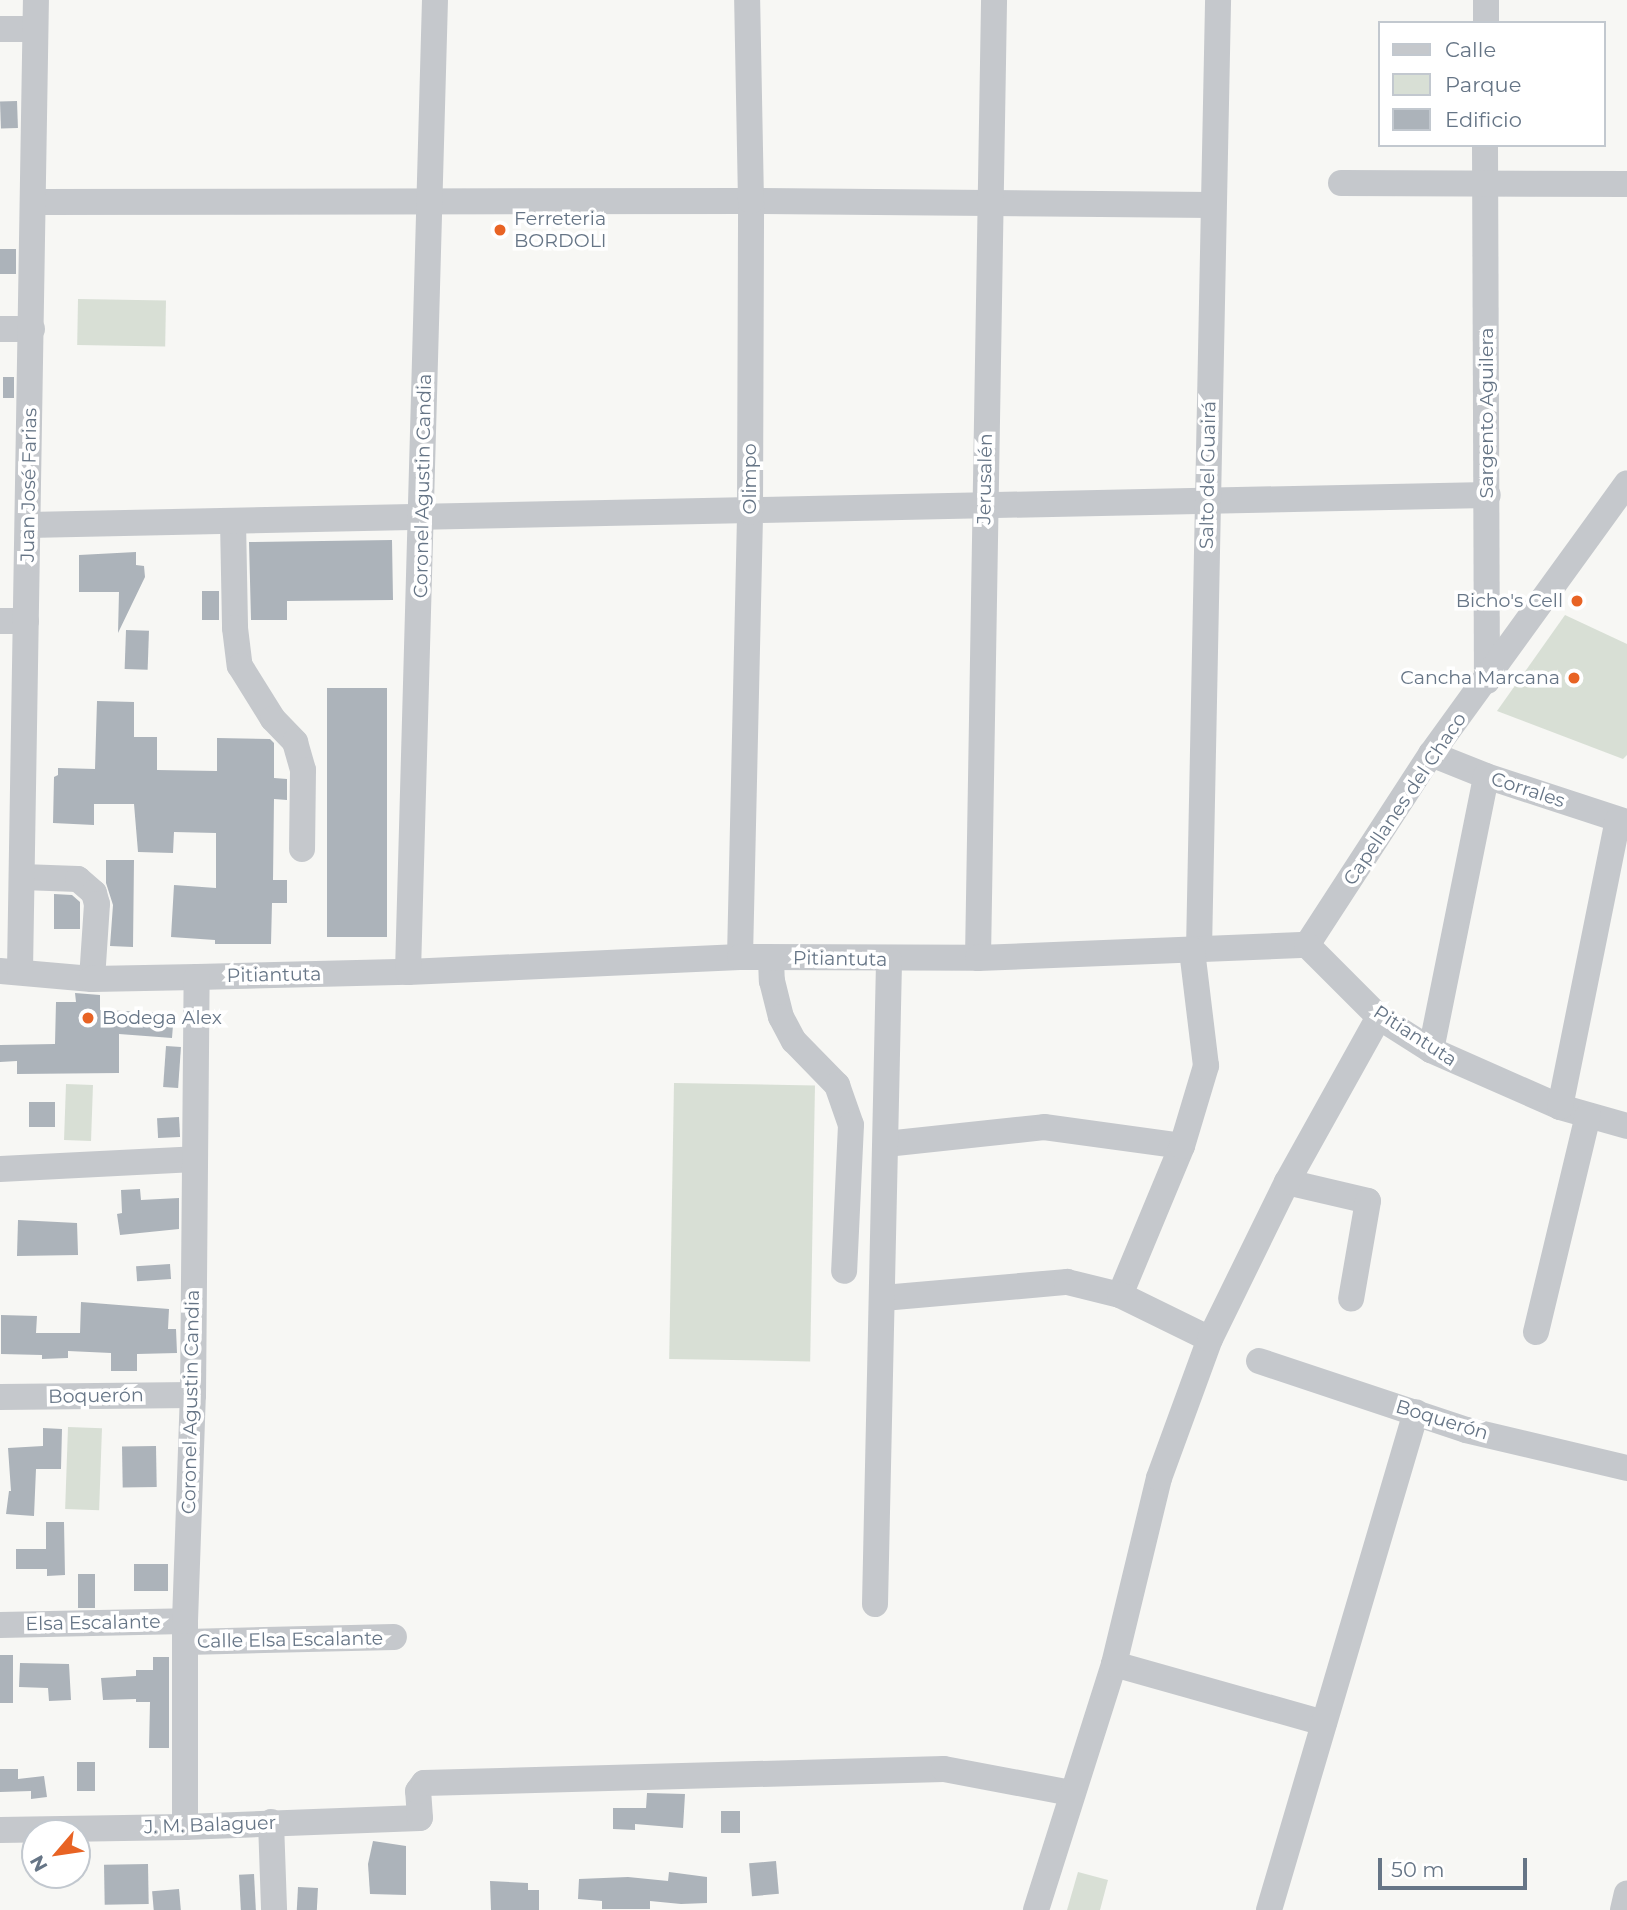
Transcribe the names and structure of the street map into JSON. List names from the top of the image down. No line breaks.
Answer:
{"streets":{"street":["Sargento Aguilera","Salto del Guairá","Olimpo","Jerusalén","Juan José Farias","Coronel Agustin Candia","Corrales","Capellanes del Chaco","Pitiantuta","Boquerón","Elsa Escalante","Calle Elsa Escalante","J. M. Balaguer"]},"crossings":[["Sargento Aguilera","Capellanes del Chaco"],["Salto del Guairá","Pitiantuta"],["Olimpo","Pitiantuta"],["Jerusalén","Pitiantuta"],["Juan José Farias","Pitiantuta"],["Coronel Agustin Candia","Pitiantuta"],["Coronel Agustin Candia","Boquerón"],["Coronel Agustin Candia","Elsa Escalante"],["Coronel Agustin Candia","Calle Elsa Escalante"],["Coronel Agustin Candia","J. M. Balaguer"],["Corrales","Capellanes del Chaco"],["Capellanes del Chaco","Pitiantuta"],["Elsa Escalante","Calle Elsa Escalante"]],"places":["Ferreteria BORDOLI","Bicho's Cell","Cancha Marcana","Bodega Alex"],"legend":["Calle","Parque","Edificio"],"scale_bar":"50 m","north":"bottom left"}
